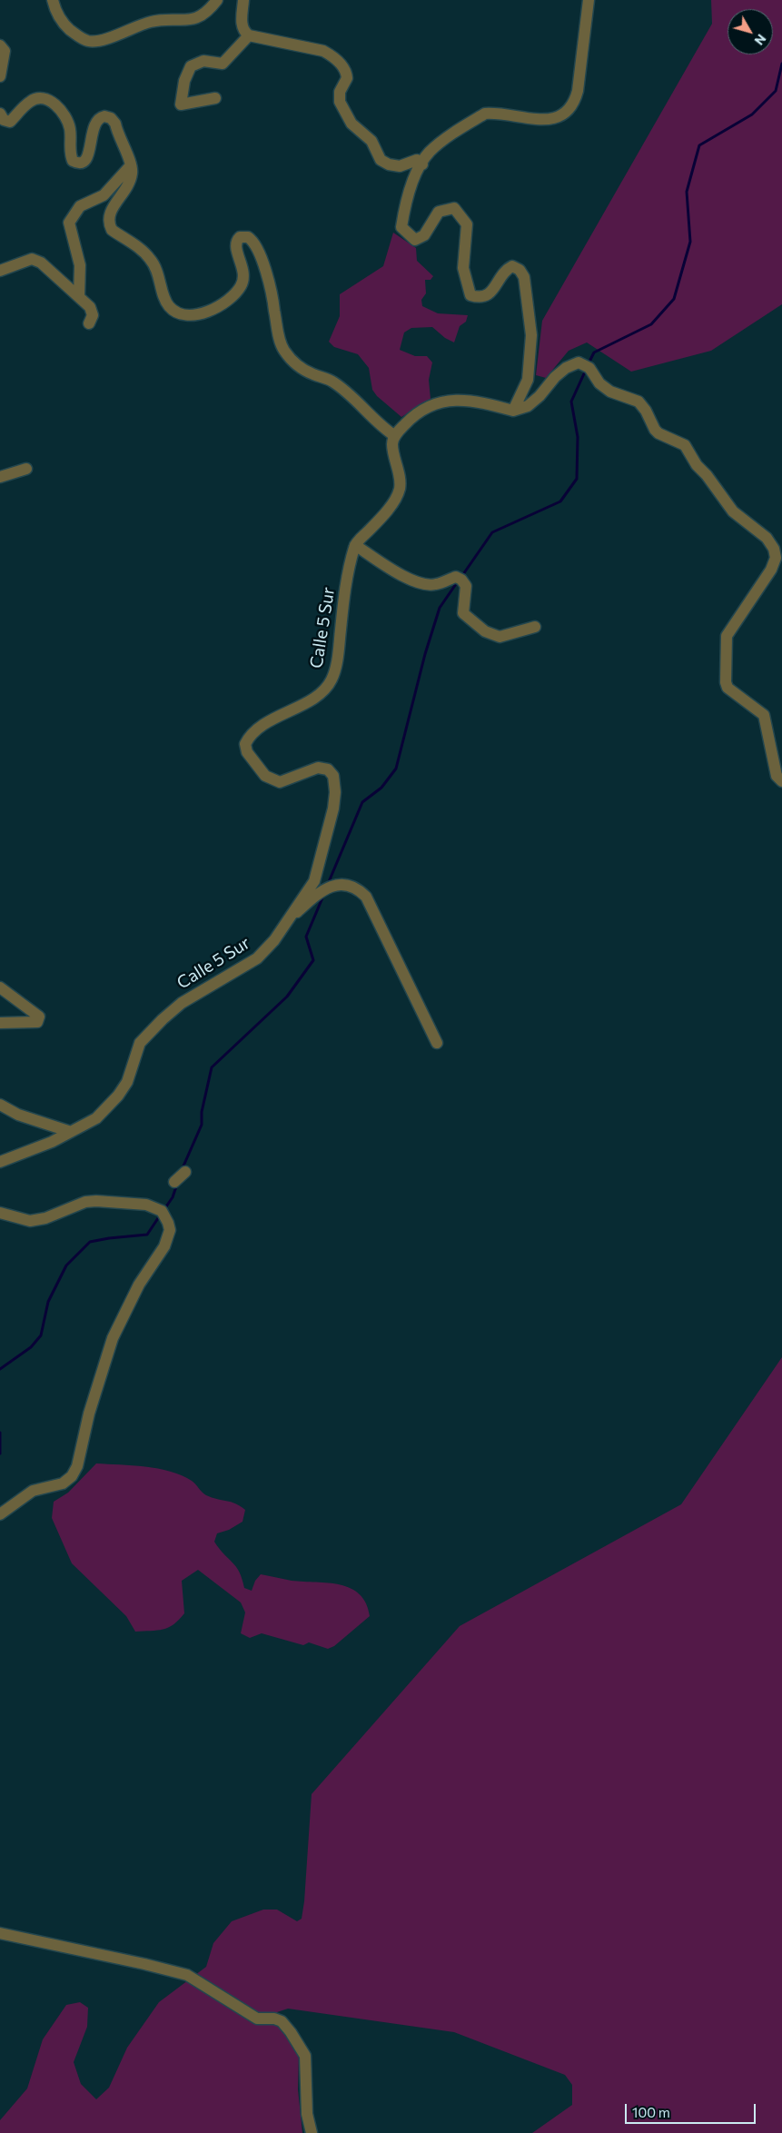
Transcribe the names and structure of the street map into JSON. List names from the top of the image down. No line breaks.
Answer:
{"streets":{"street":["Calle 5 Sur"]},"scale_bar":"100 m","north":"bottom right"}
